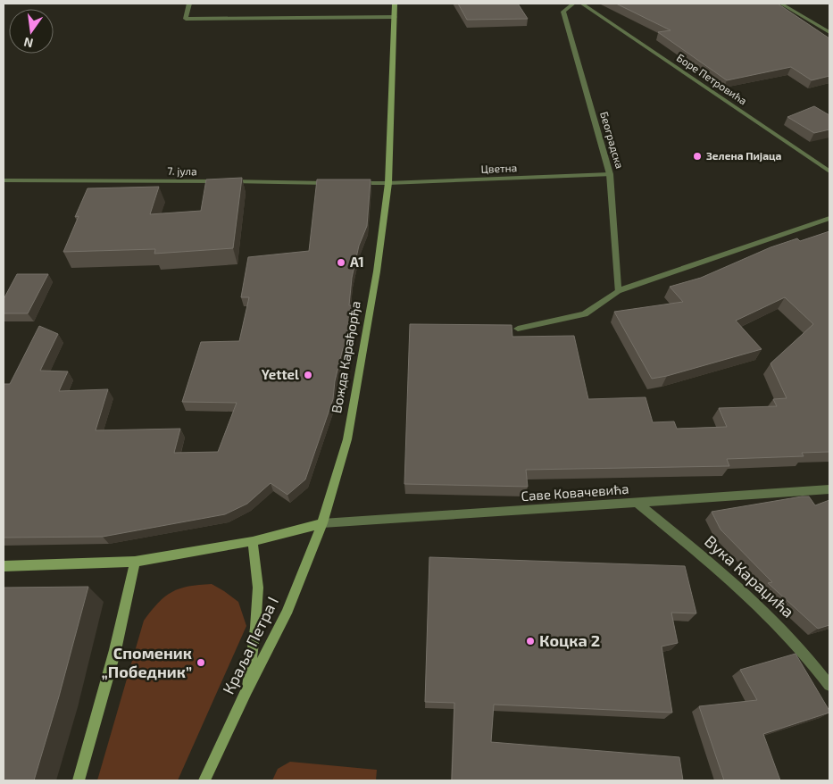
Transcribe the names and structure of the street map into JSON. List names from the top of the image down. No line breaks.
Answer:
{"streets":{"main road":["Вожда Карађорђа","Краља Петра I"],"street":["Боре Петровића","Београдска","Цветна","7. јула","Саве Ковачевића","Вука Караџића"]},"crossings":[["Београдска","Цветна"],["Цветна","Вожда Карађорђа"],["Вожда Карађорђа","Саве Ковачевића"],["Вожда Карађорђа","Краља Петра I"],["Саве Ковачевића","Вука Караџића"],["Саве Ковачевића","Краља Петра I"]],"places":["Зелена Пијаца","A1","Yettel","Коцка 2","Споменик „Победник”"],"north":"bottom"}
